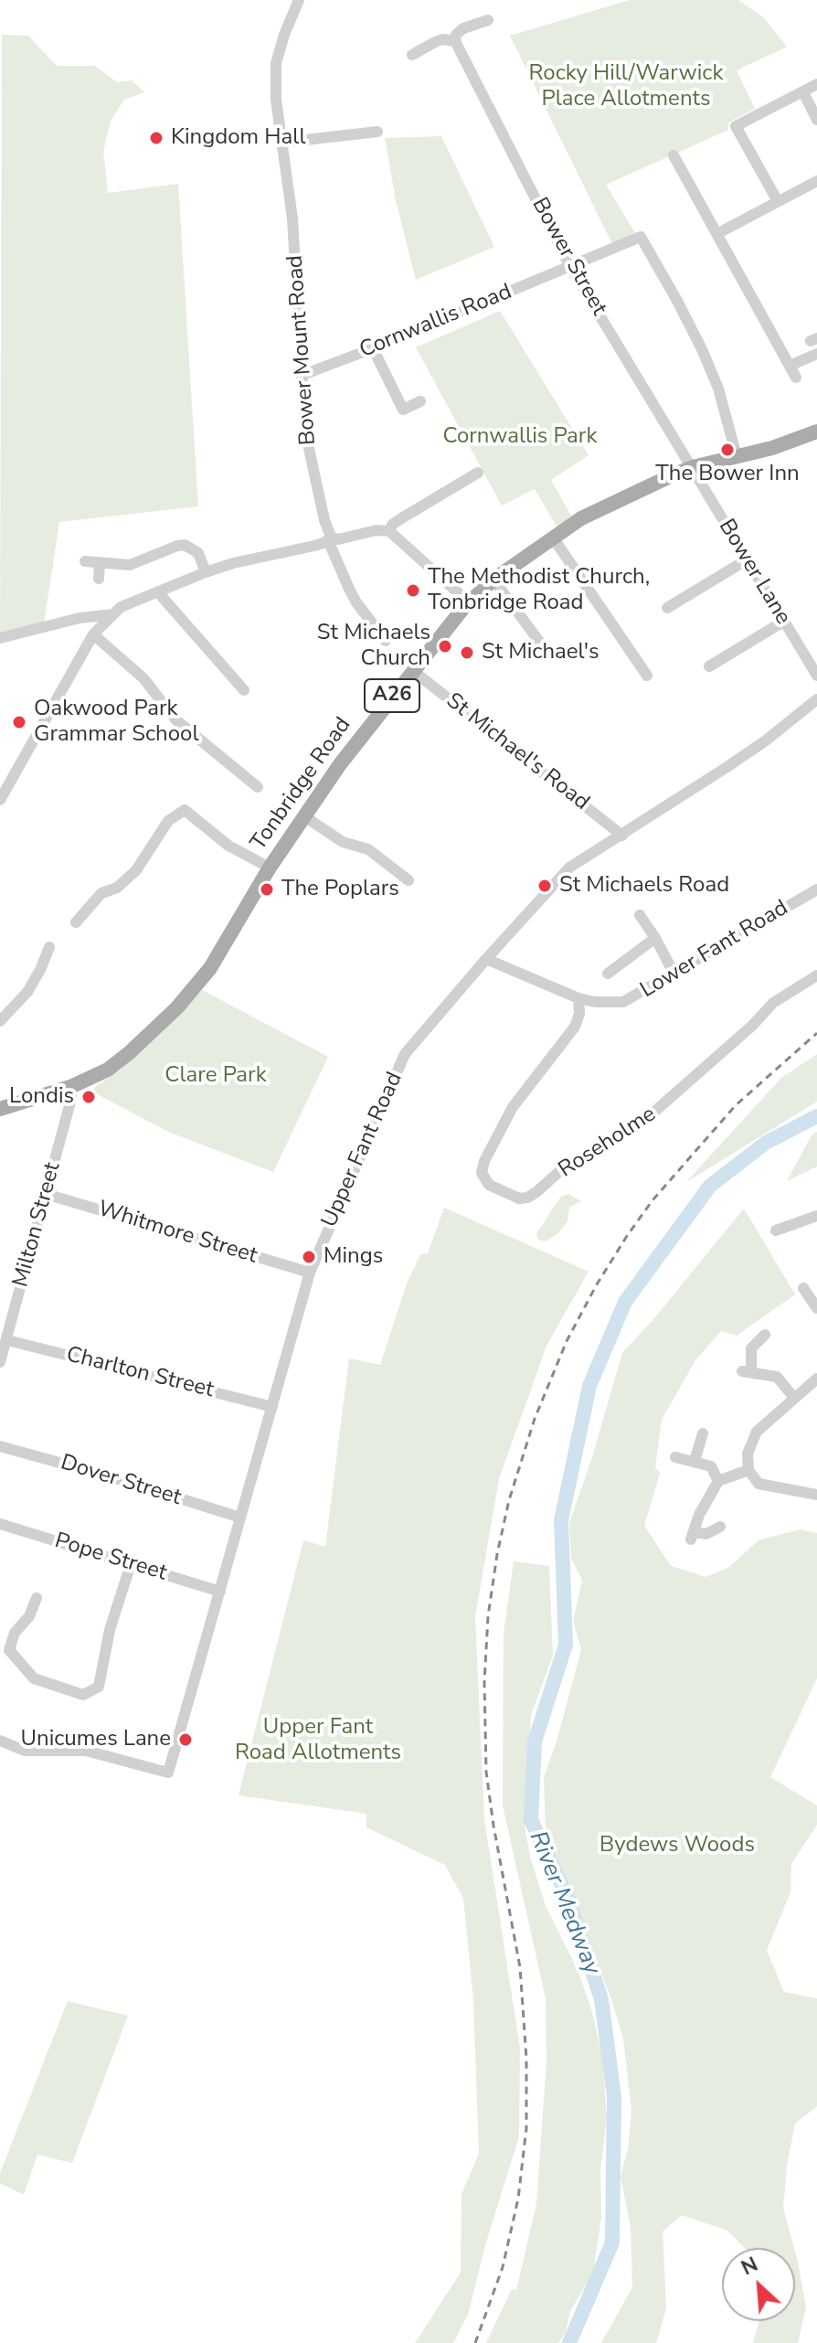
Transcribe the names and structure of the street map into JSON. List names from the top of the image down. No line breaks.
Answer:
{"streets":{"main road":["A26","Tonbridge Road"],"street":["Bower Street","Cornwallis Road","Bower Mount Road","Bower Lane","St Michael's Road","Lower Fant Road","Roseholme","Upper Fant Road","Milton Street","Whitmore Street","Charlton Street","Dover Street","Pope Street"]},"crossings":[["Bower Street","Cornwallis Road"],["Bower Street","Bower Lane"],["Bower Street","Tonbridge Road"],["Cornwallis Road","Bower Mount Road"],["Cornwallis Road","Tonbridge Road"],["Bower Lane","Tonbridge Road"],["St Michael's Road","Tonbridge Road"],["St Michael's Road","Upper Fant Road"],["Tonbridge Road","Milton Street"],["Lower Fant Road","Roseholme"],["Lower Fant Road","Upper Fant Road"],["Upper Fant Road","Whitmore Street"],["Upper Fant Road","Charlton Street"],["Upper Fant Road","Dover Street"],["Upper Fant Road","Pope Street"],["Milton Street","Whitmore Street"],["Milton Street","Charlton Street"]],"water":["River Medway"],"parks":["Rocky Hill/Warwick Place Allotments","Cornwallis Park","Clare Park","Upper Fant Road Allotments","Bydews Woods"],"places":["Kingdom Hall","The Bower Inn","The Methodist Church, Tonbridge Road","St Michaels Church","St Michael's","Oakwood Park Grammar School","St Michaels Road","The Poplars","Londis","Mings","Unicumes Lane"],"north":"top left"}
